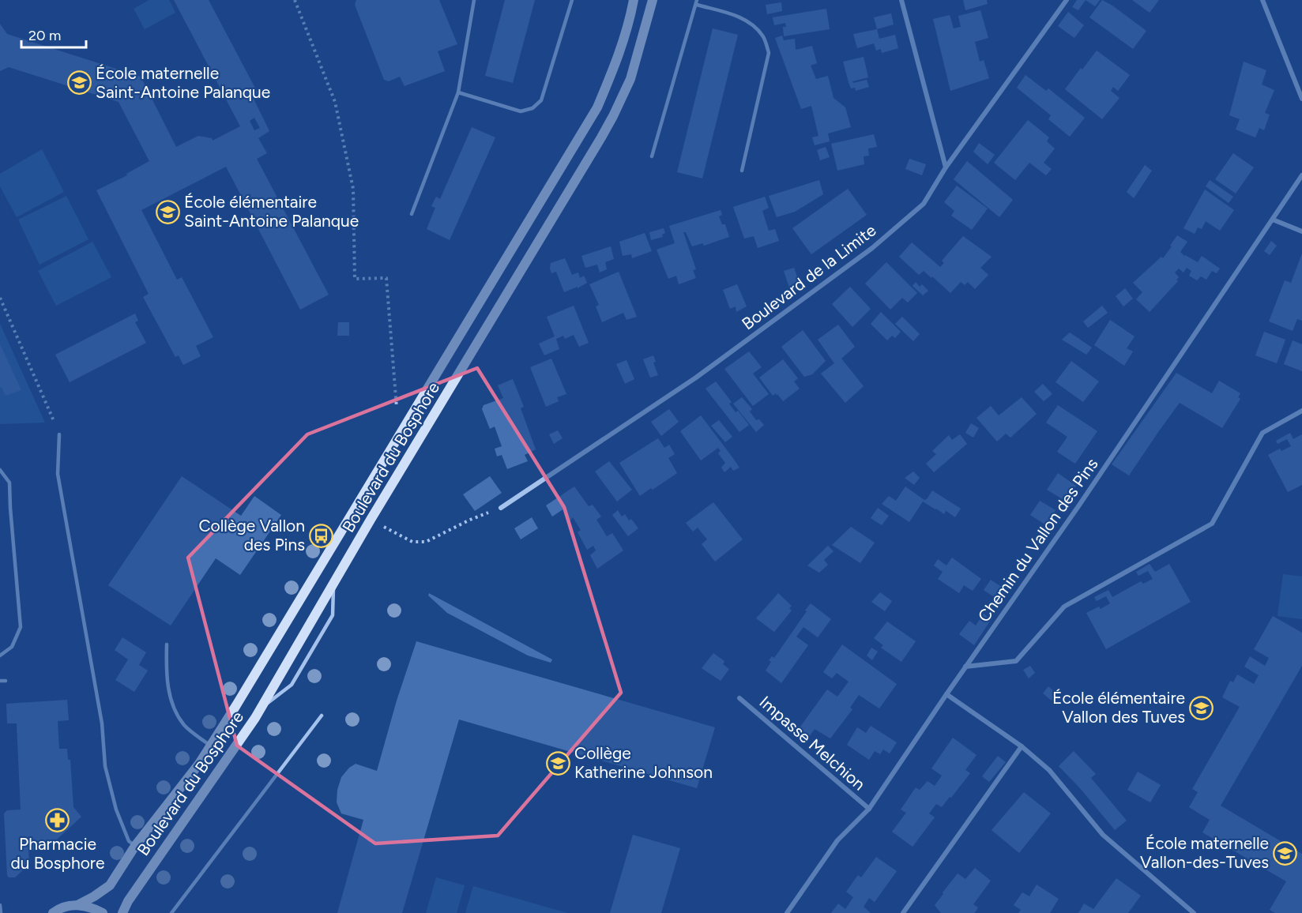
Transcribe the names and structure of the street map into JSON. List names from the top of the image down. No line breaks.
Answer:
{"streets":{"street":["Boulevard de la Limite","Boulevard du Bosphore","Chemin du Vallon des Pins","Impasse Melchion"]},"crossings":[["Chemin du Vallon des Pins","Impasse Melchion"]],"places":{"school or university":["École maternelle Saint-Antoine Palanque","École élémentaire Saint-Antoine Palanque","École élémentaire Vallon des Tuves","Collège Katherine Johnson","École maternelle Vallon-des-Tuves"],"bus stop":["Collège Vallon des Pins"],"pharmacy":["Pharmacie du Bosphore"]},"scale_bar":"20 m"}
